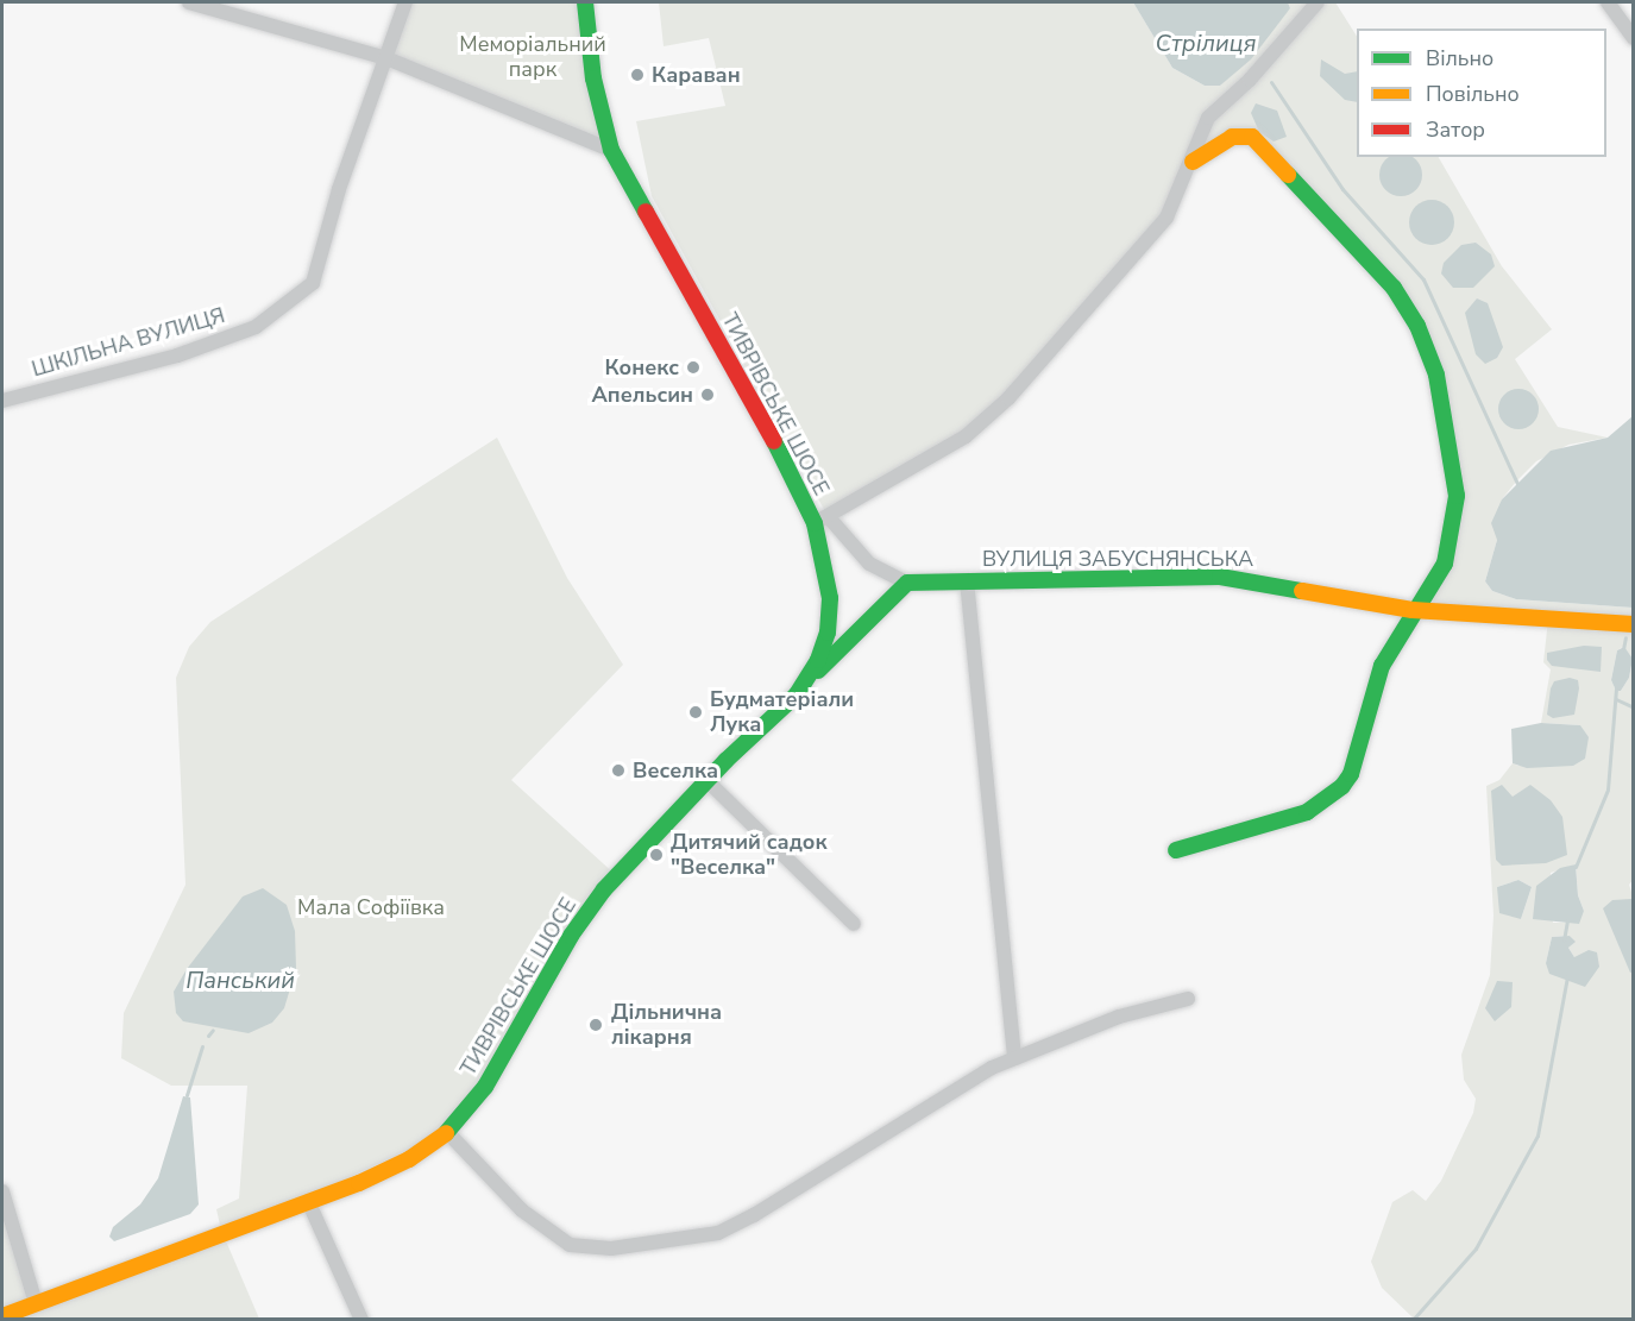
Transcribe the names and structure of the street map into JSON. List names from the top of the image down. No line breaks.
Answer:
{"streets":{"street":["ШКІЛЬНА ВУЛИЦЯ","ТИВРІВСЬКЕ ШОСЕ","ВУЛИЦЯ ЗАБУСНЯНСЬКА"]},"water":["Стрілиця","Панський"],"parks":["Меморіальний парк","Мала Софіївка"],"places":["Караван","Конекс","Апельсин","Будматеріали Лука","Веселка","Дитячий садок \"Веселка\"","Дільнична лікарня"],"legend":["Вільно","Повільно","Затор"]}
